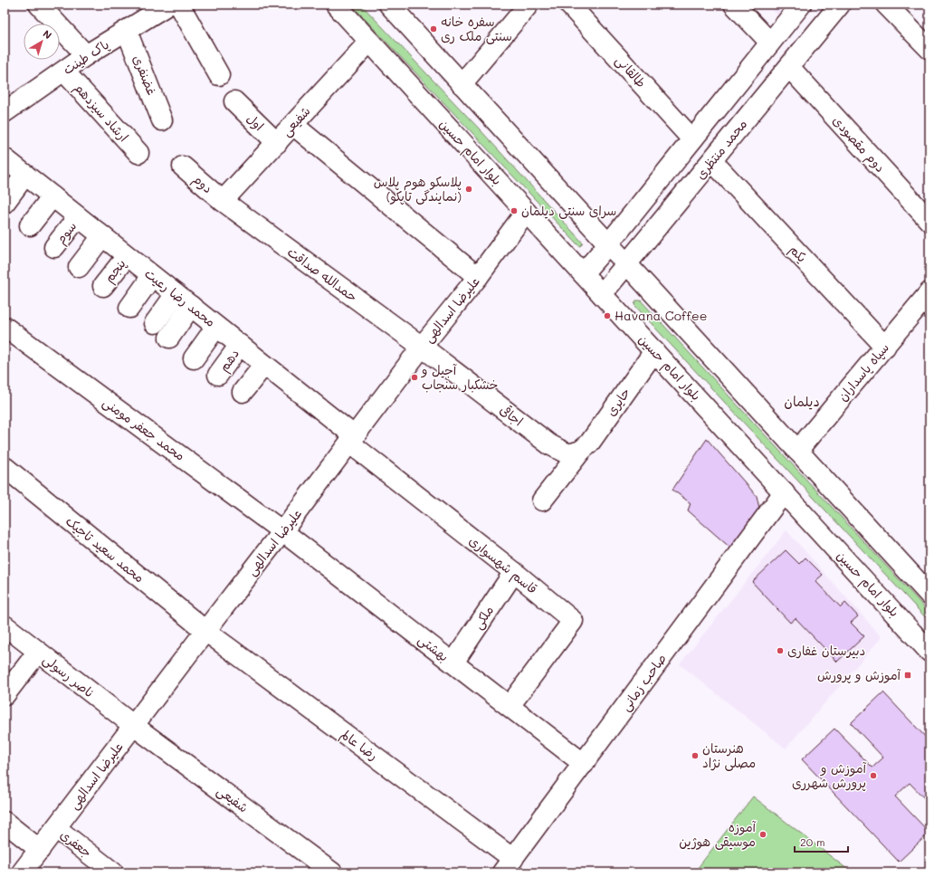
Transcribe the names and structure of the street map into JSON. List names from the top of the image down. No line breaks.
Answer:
{"streets":{"street":["پاک طینت","طالقانی","غضنفری","ارشاد سیزدهم","شفیعی","اول","دوم مقصودی","محمد منتظری","بلوار امام حسین","دوم","سوم","یکم","پنجم","حمدالله صداقت","محمد رضا رعیت","علیرضا اسدالهی","دهم","سپاه پاسداران","حایری","اجاقی","محمد جعفر مومنی","محمد سعید تاجیک","قاسم شهسواری","ملکی","بهشتی","ناصر رسولی","صاحب زمانی","رضا عالم","جعفری"]},"crossings":[["پاک طینت","غضنفری"],["پاک طینت","ارشاد سیزدهم"],["شفیعی","اول"],["شفیعی","بلوار امام حسین"],["شفیعی","دوم"],["شفیعی","حمدالله صداقت"],["شفیعی","علیرضا اسدالهی"],["شفیعی","ناصر رسولی"],["دوم مقصودی","محمد منتظری"],["محمد منتظری","بلوار امام حسین"],["محمد منتظری","یکم"],["بلوار امام حسین","علیرضا اسدالهی"],["بلوار امام حسین","حایری"],["بلوار امام حسین","صاحب زمانی"],["دوم","حمدالله صداقت"],["سوم","محمد رضا رعیت"],["یکم","سپاه پاسداران"],["پنجم","محمد رضا رعیت"],["حمدالله صداقت","علیرضا اسدالهی"],["حمدالله صداقت","اجاقی"],["محمد رضا رعیت","علیرضا اسدالهی"],["محمد رضا رعیت","دهم"],["محمد رضا رعیت","قاسم شهسواری"],["علیرضا اسدالهی","اجاقی"],["علیرضا اسدالهی","محمد جعفر مومنی"],["علیرضا اسدالهی","محمد سعید تاجیک"],["علیرضا اسدالهی","قاسم شهسواری"],["علیرضا اسدالهی","بهشتی"],["علیرضا اسدالهی","ناصر رسولی"],["علیرضا اسدالهی","رضا عالم"],["علیرضا اسدالهی","جعفری"],["حایری","اجاقی"],["محمد جعفر مومنی","بهشتی"],["محمد سعید تاجیک","رضا عالم"],["قاسم شهسواری","ملکی"],["قاسم شهسواری","بهشتی"],["ملکی","بهشتی"],["بهشتی","صاحب زمانی"],["صاحب زمانی","رضا عالم"]],"districts":["دیلمان"],"places":{"other":["سفره خانه سنتی ملک ری","پلاسکو هوم پلاس (نمایندگی تاپکو)","سرای سنتی دیلمان","Havana Coffee","آجیل و خشکبار سنجاب","دبیرستان غفاری","هنرستان مصلی نژاد","آموزش و پرورش شهرری","آموزه موسیقی هوژین"],"transit":["آموزش و پرورش"]},"scale_bar":"20 m","north":"top right"}
